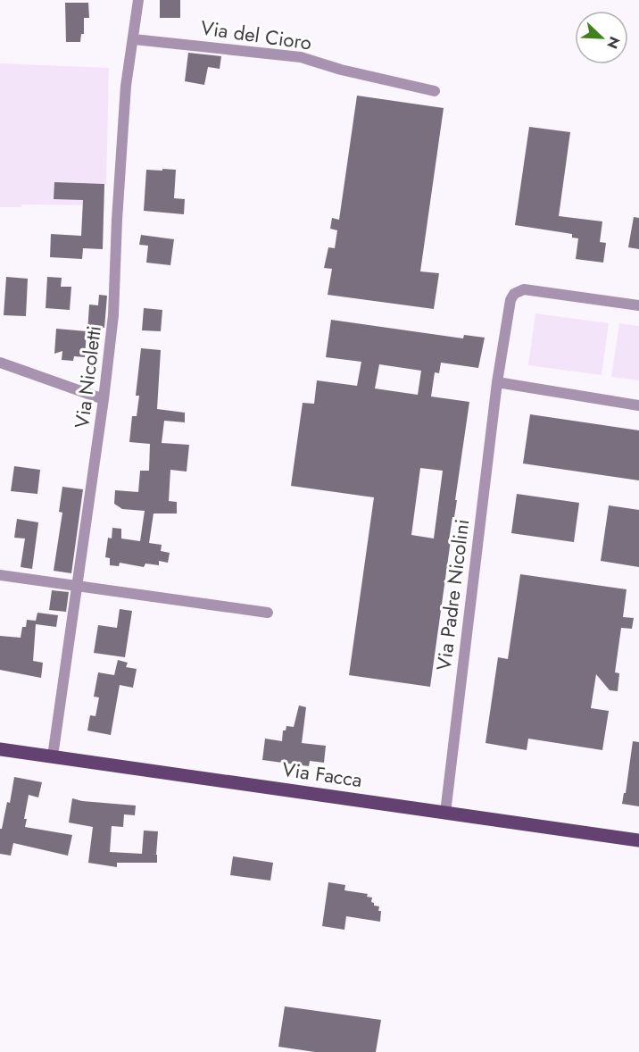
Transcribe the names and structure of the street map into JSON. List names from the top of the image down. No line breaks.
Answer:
{"streets":{"main road":["Via Facca"],"street":["Via del Cioro","Via Nicoletti","Via Padre Nicolini"]},"crossings":[["Via del Cioro","Via Nicoletti"],["Via Nicoletti","Via Facca"],["Via Padre Nicolini","Via Facca"]],"north":"bottom right"}
